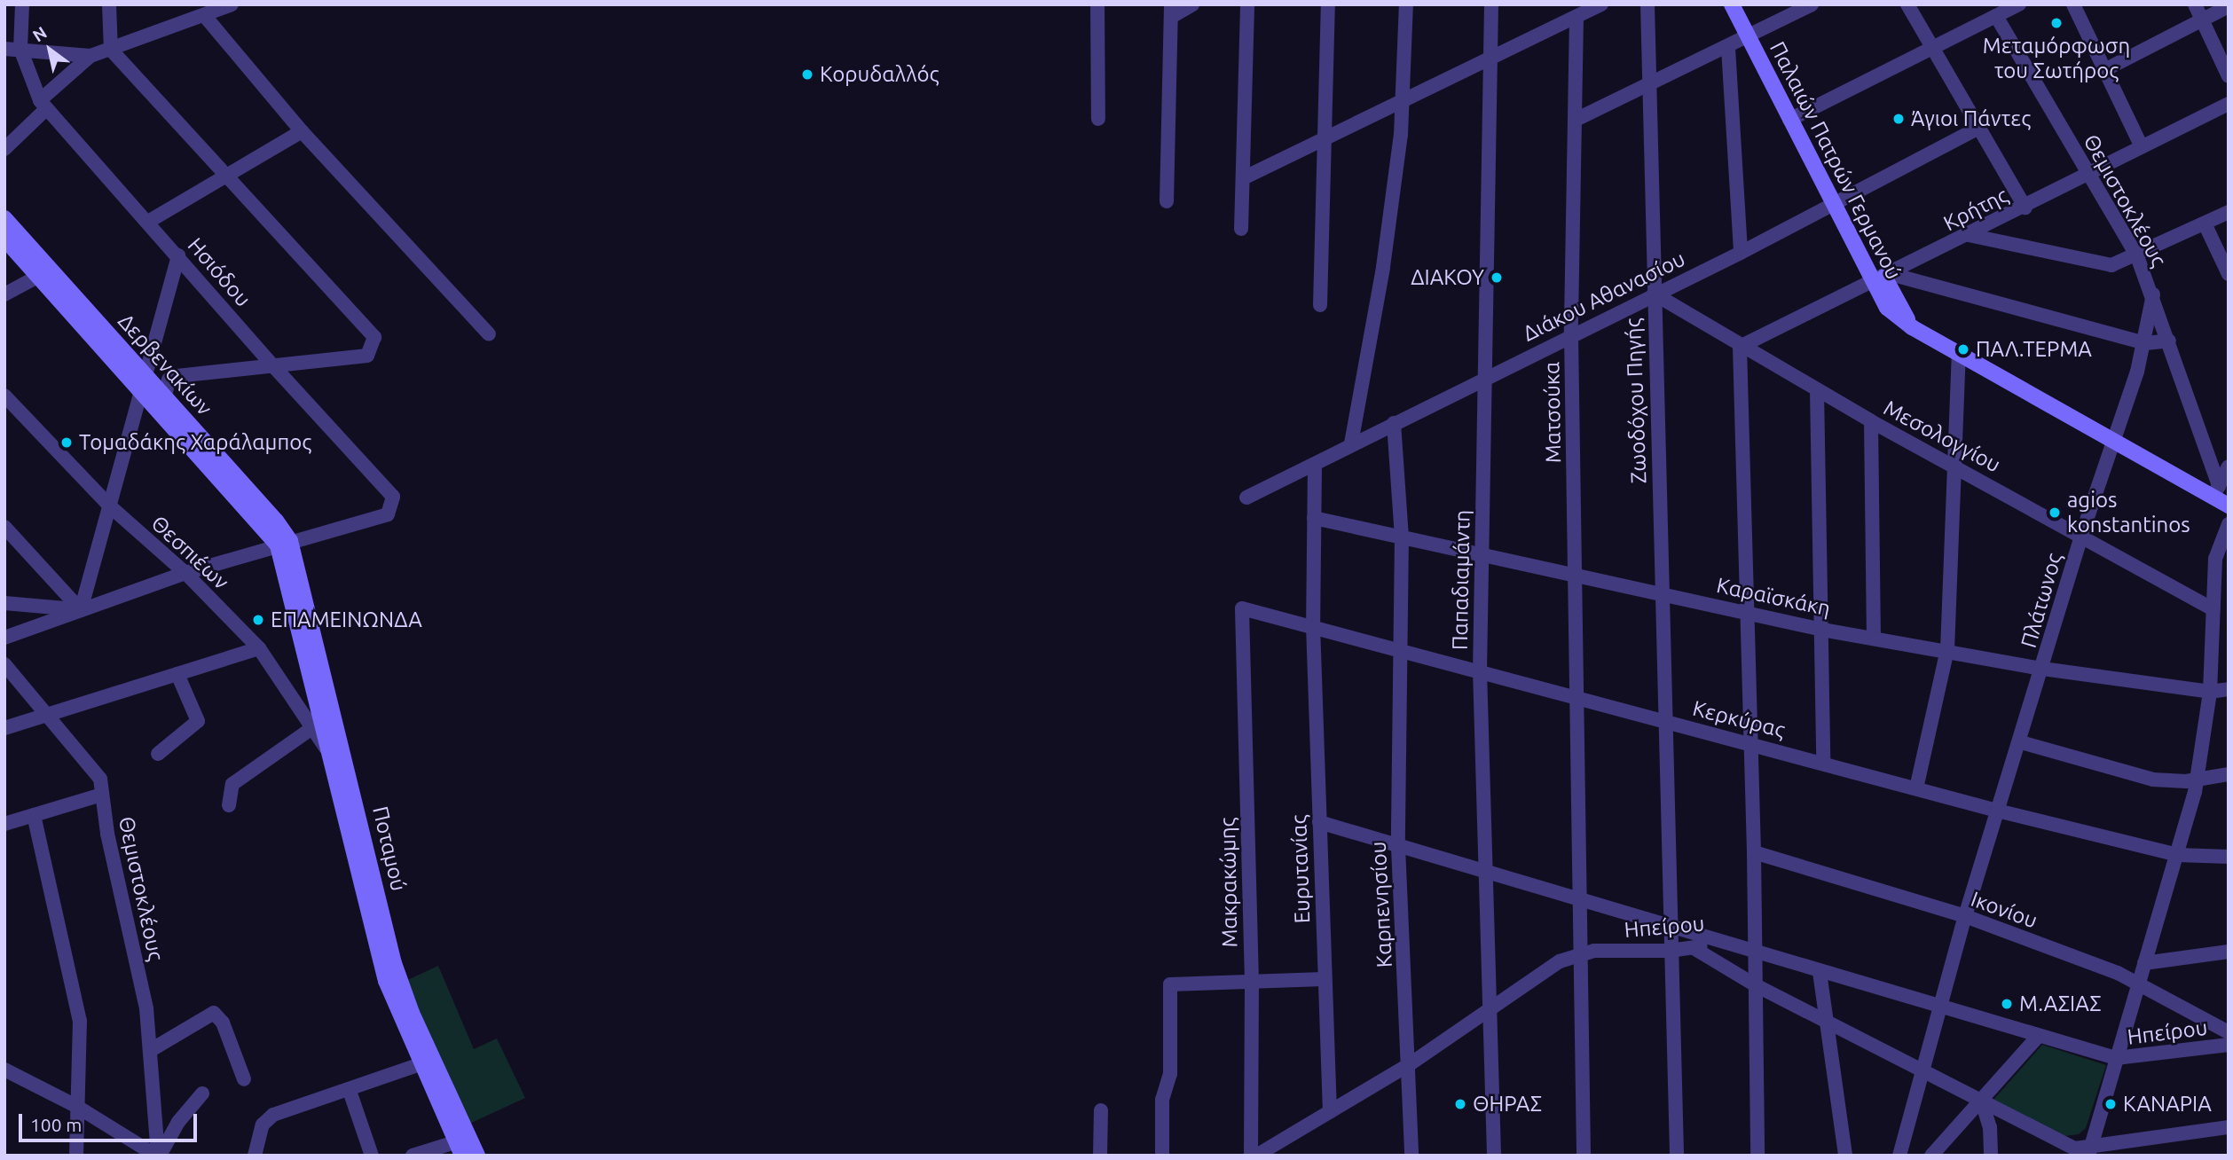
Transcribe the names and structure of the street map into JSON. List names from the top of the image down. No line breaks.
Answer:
{"streets":{"street":["Παλαιών Πατρών Γερμανού","Θεμιστοκλέους","Κρήτης","Ησιόδου","Διάκου Αθανασίου","Δερβενακίων","Ζωοδόχου Πηγής","Ματσούκα","Μεσολογγίου","Θεσπιέων","Παπαδιαμάντη","Καραϊσκάκη","Πλάτωνος","Κερκύρας","Ποταμού","Ευρυτανίας","Μακρακώμης","Καρπενησίου","Ικονίου","Ηπείρου"]},"crossings":[["Παλαιών Πατρών Γερμανού","Θεμιστοκλέους"],["Παλαιών Πατρών Γερμανού","Κρήτης"],["Παλαιών Πατρών Γερμανού","Διάκου Αθανασίου"],["Παλαιών Πατρών Γερμανού","Πλάτωνος"],["Θεμιστοκλέους","Κρήτης"],["Θεμιστοκλέους","Πλάτωνος"],["Κρήτης","Μεσολογγίου"],["Ησιόδου","Δερβενακίων"],["Ησιόδου","Ποταμού"],["Διάκου Αθανασίου","Ζωοδόχου Πηγής"],["Διάκου Αθανασίου","Ματσούκα"],["Διάκου Αθανασίου","Μεσολογγίου"],["Διάκου Αθανασίου","Παπαδιαμάντη"],["Διάκου Αθανασίου","Ευρυτανίας"],["Διάκου Αθανασίου","Καρπενησίου"],["Δερβενακίων","Ποταμού"],["Ζωοδόχου Πηγής","Μεσολογγίου"],["Ζωοδόχου Πηγής","Καραϊσκάκη"],["Ζωοδόχου Πηγής","Κερκύρας"],["Ζωοδόχου Πηγής","Ηπείρου"],["Ματσούκα","Καραϊσκάκη"],["Ματσούκα","Κερκύρας"],["Ματσούκα","Ηπείρου"],["Μεσολογγίου","Πλάτωνος"],["Θεσπιέων","Ποταμού"],["Παπαδιαμάντη","Καραϊσκάκη"],["Παπαδιαμάντη","Κερκύρας"],["Παπαδιαμάντη","Ηπείρου"],["Καραϊσκάκη","Πλάτωνος"],["Καραϊσκάκη","Ευρυτανίας"],["Καραϊσκάκη","Καρπενησίου"],["Πλάτωνος","Κερκύρας"],["Πλάτωνος","Ικονίου"],["Πλάτωνος","Ηπείρου"],["Κερκύρας","Ευρυτανίας"],["Κερκύρας","Μακρακώμης"],["Κερκύρας","Καρπενησίου"],["Ευρυτανίας","Ηπείρου"],["Καρπενησίου","Ηπείρου"]],"places":["Μεταμόρφωση του Σωτήρος","Κορυδαλλός","Άγιοι Πάντες","ΔΙΑΚΟΥ","ΠΑΛ.ΤΕΡΜΑ","Τομαδάκης Χαράλαμπος","agios konstantinos","ΕΠΑΜΕΙΝΩΝΔΑ","Μ.ΑΣΙΑΣ","ΘΗΡΑΣ","ΚΑΝΑΡΙΑ"],"scale_bar":"100 m","north":"top left"}
